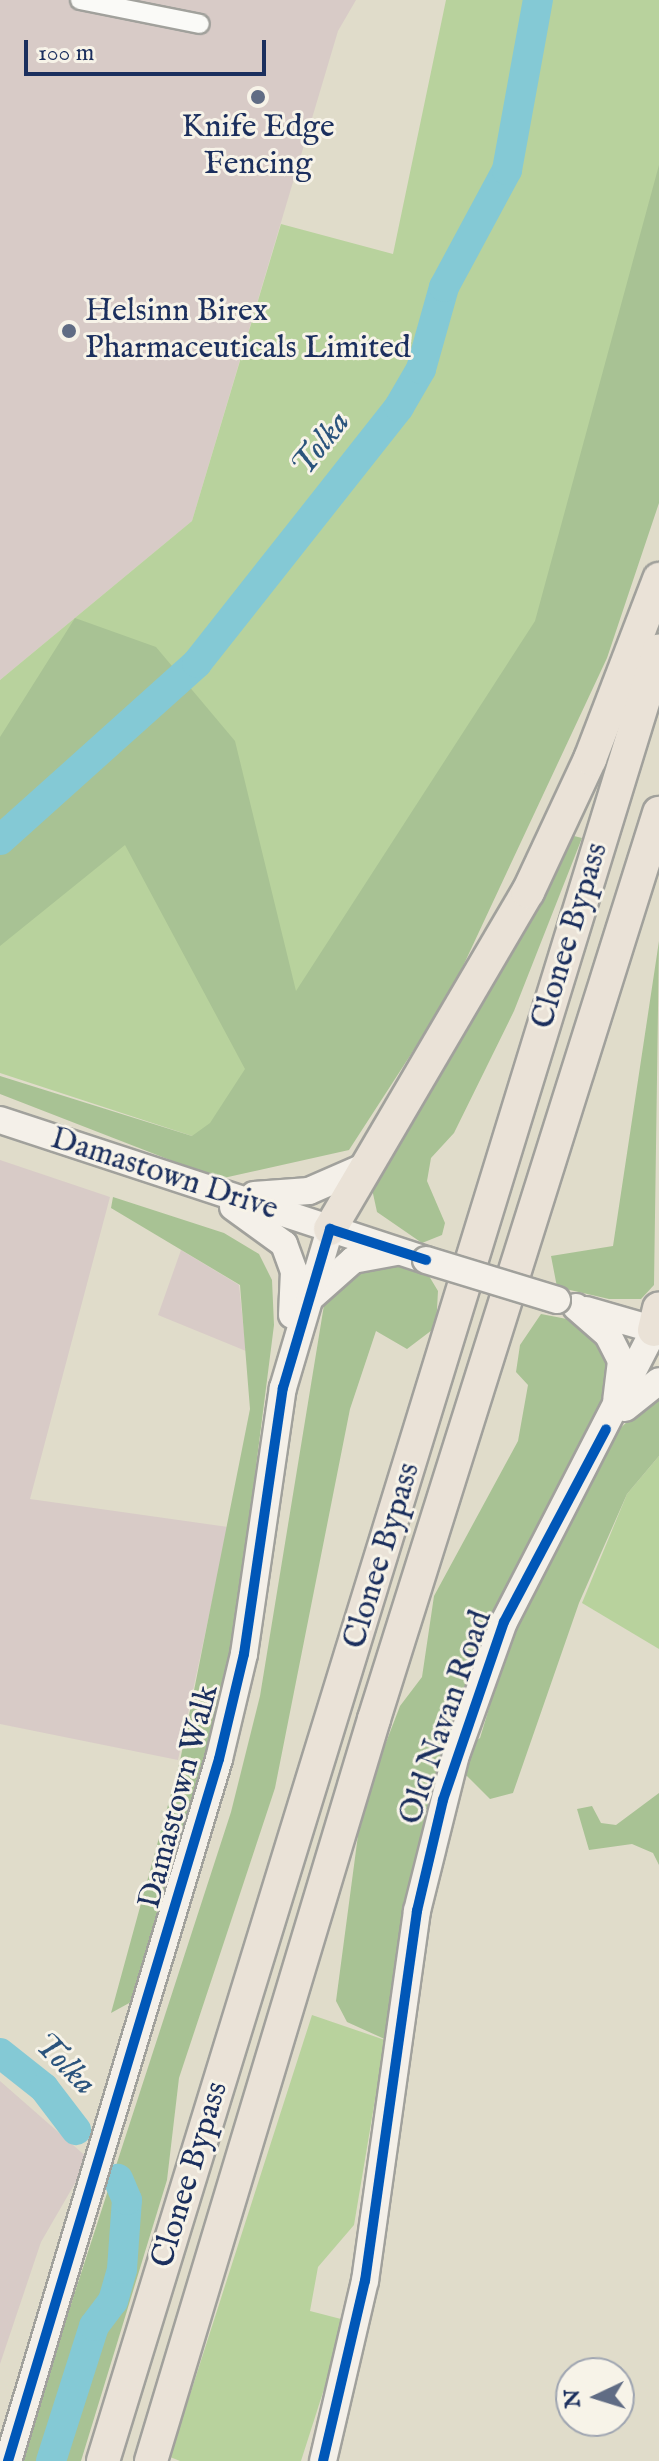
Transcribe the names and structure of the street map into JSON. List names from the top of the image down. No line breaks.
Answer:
{"streets":{"highway":["Clonee Bypass"],"main road":["Damastown Drive","Old Navan Road","Damastown Walk"]},"crossings":[["Damastown Drive","Old Navan Road"],["Damastown Drive","Damastown Walk"]],"water":["Tolka"],"places":["Knife Edge Fencing","Helsinn Birex Pharmaceuticals Limited"],"scale_bar":"100 m","north":"left"}
